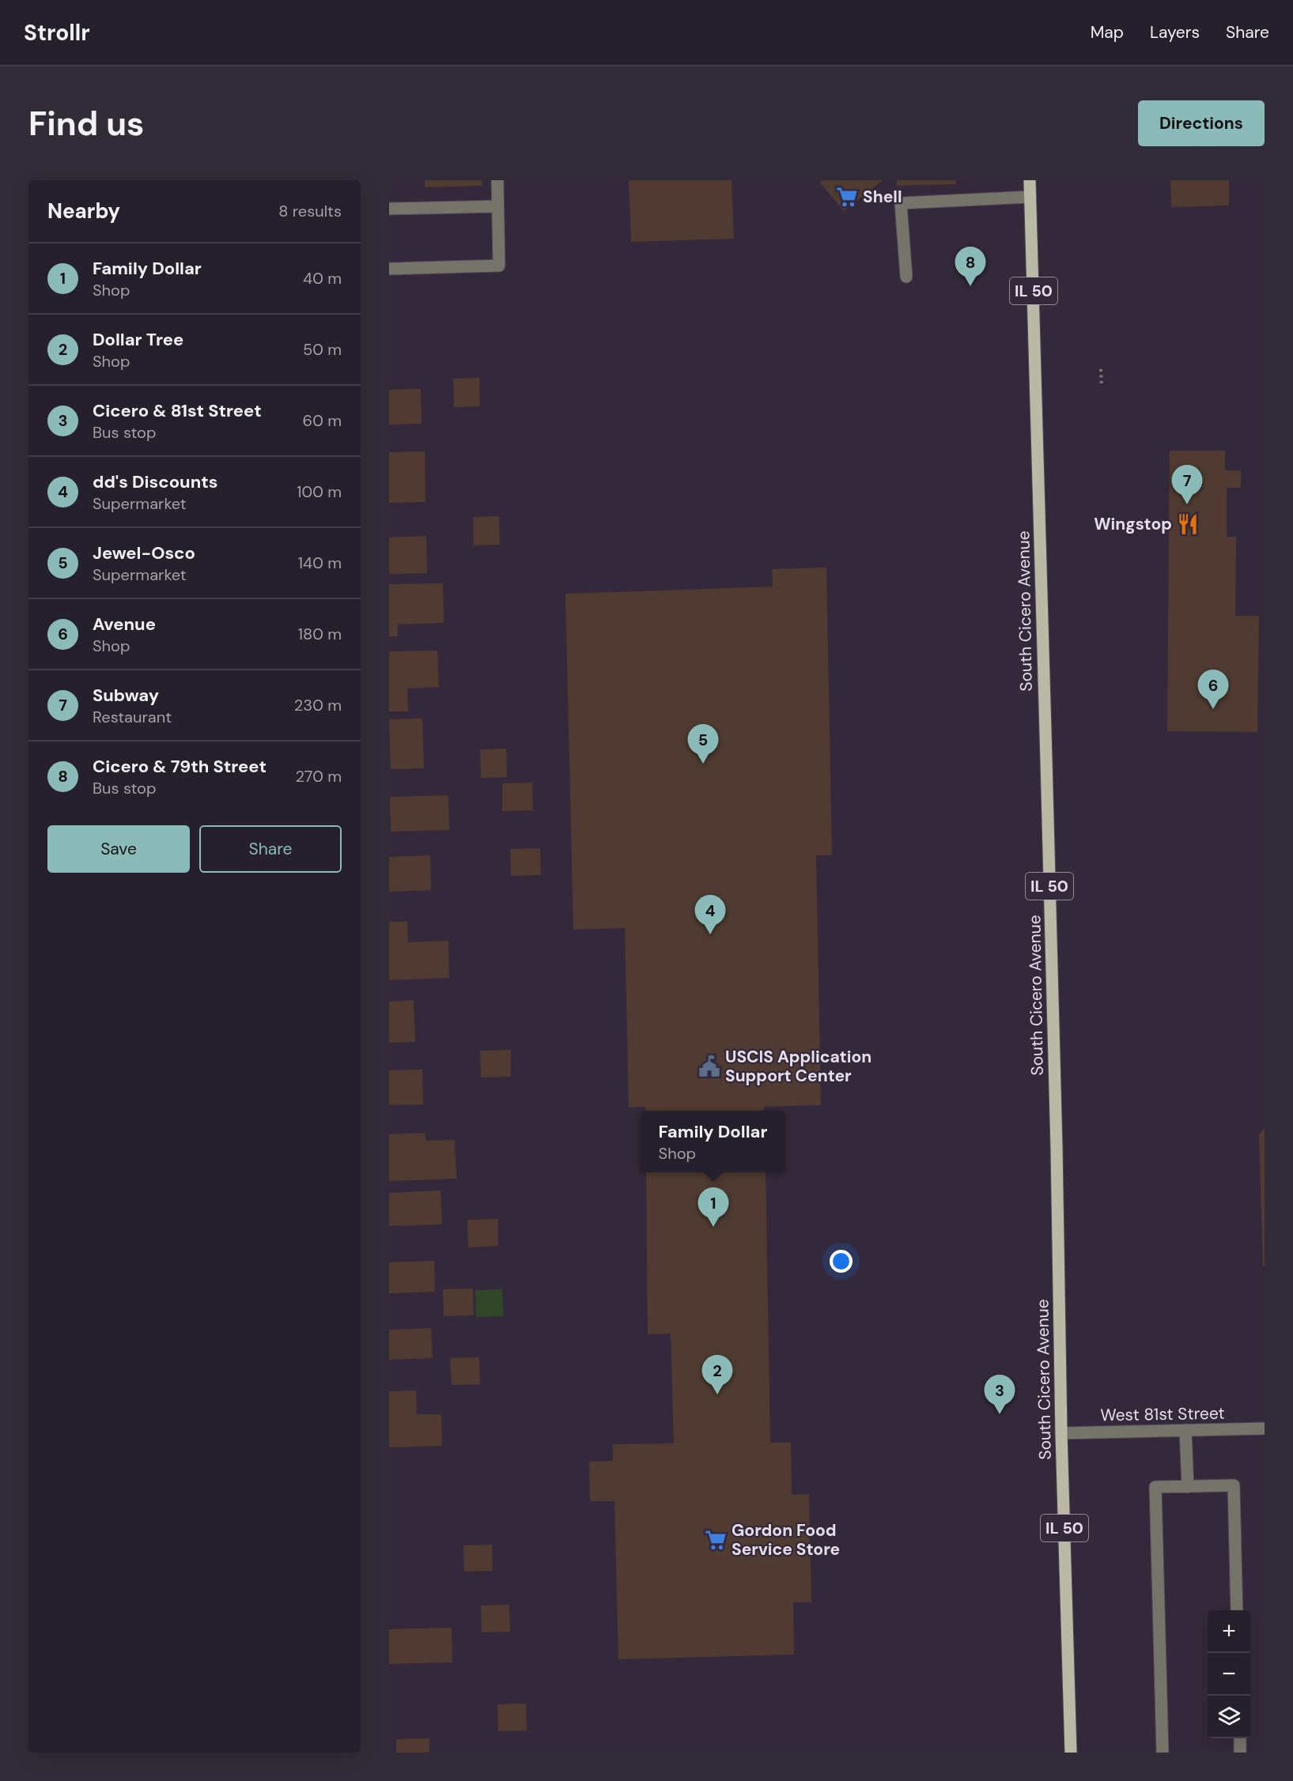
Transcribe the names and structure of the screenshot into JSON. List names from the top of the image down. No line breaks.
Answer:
{"streets":{"main road":["IL 50","South Cicero Avenue"],"street":["West 81st Street"]},"crossings":[["South Cicero Avenue","West 81st Street"]],"places":{"supermarket":["Shell","Gordon Food Service Store"],"restaurant":["Wingstop"],"public building":["USCIS Application Support Center"]},"page":{"header":"Strollr","nav":["Map","Layers","Share"],"buttons":["Directions",["Save","Share"]],"title":"Find us","heading":["Nearby","8 results"],"list":[{"mark":"1","name":"Family Dollar","note":"Shop","value":"40 m"},{"mark":"2","name":"Dollar Tree","note":"Shop","value":"50 m"},{"mark":"3","name":"Cicero & 81st Street","note":"Bus stop","value":"60 m"},{"mark":"4","name":"dd's Discounts","note":"Supermarket","value":"100 m"},{"mark":"5","name":"Jewel-Osco","note":"Supermarket","value":"140 m"},{"mark":"6","name":"Avenue","note":"Shop","value":"180 m"},{"mark":"7","name":"Subway","note":"Restaurant","value":"230 m"},{"mark":"8","name":"Cicero & 79th Street","note":"Bus stop","value":"270 m"}],"pins":["8","7","6","5","4","1","2","3"],"popup":["Family Dollar","Shop"],"map_buttons":["+","−"]}}
